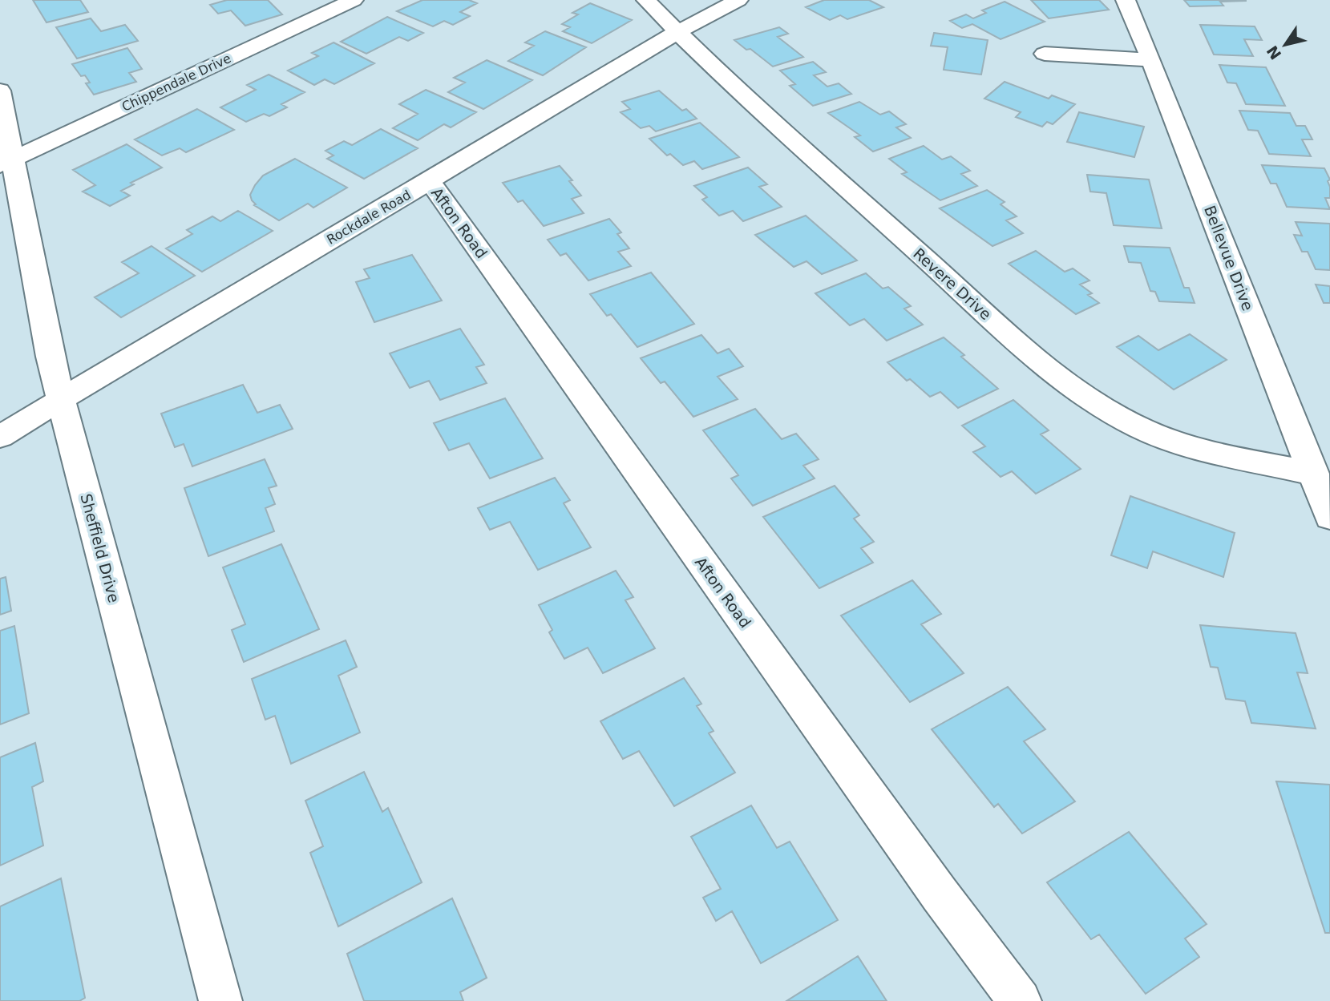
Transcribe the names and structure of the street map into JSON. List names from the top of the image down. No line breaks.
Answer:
{"streets":{"street":["Chippendale Drive","Rockdale Road","Afton Road","Bellevue Drive","Revere Drive","Sheffield Drive"]},"crossings":[["Chippendale Drive","Sheffield Drive"],["Rockdale Road","Afton Road"],["Rockdale Road","Revere Drive"],["Rockdale Road","Sheffield Drive"],["Bellevue Drive","Revere Drive"]],"north":"bottom left"}
